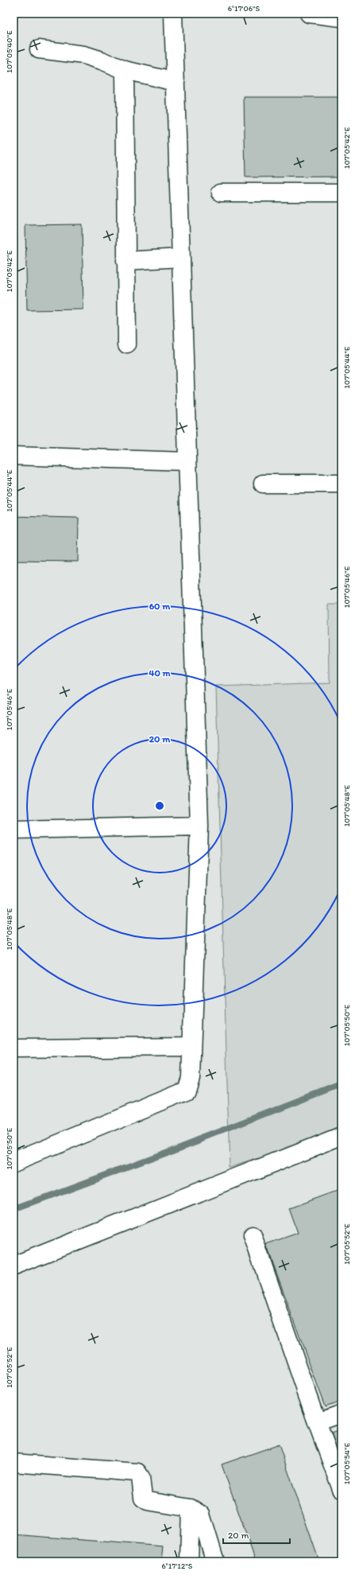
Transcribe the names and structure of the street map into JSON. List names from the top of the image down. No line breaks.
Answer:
{"scale_bar":"20 m","coordinates":["6°17'06\"S","107°05'40\"E","107°05'42\"E","107°05'44\"E","107°05'46\"E","107°05'48\"E","107°05'50\"E","107°05'52\"E","107°05'54\"E","6°17'12\"S"],"rings":["60 m","40 m","20 m"]}
